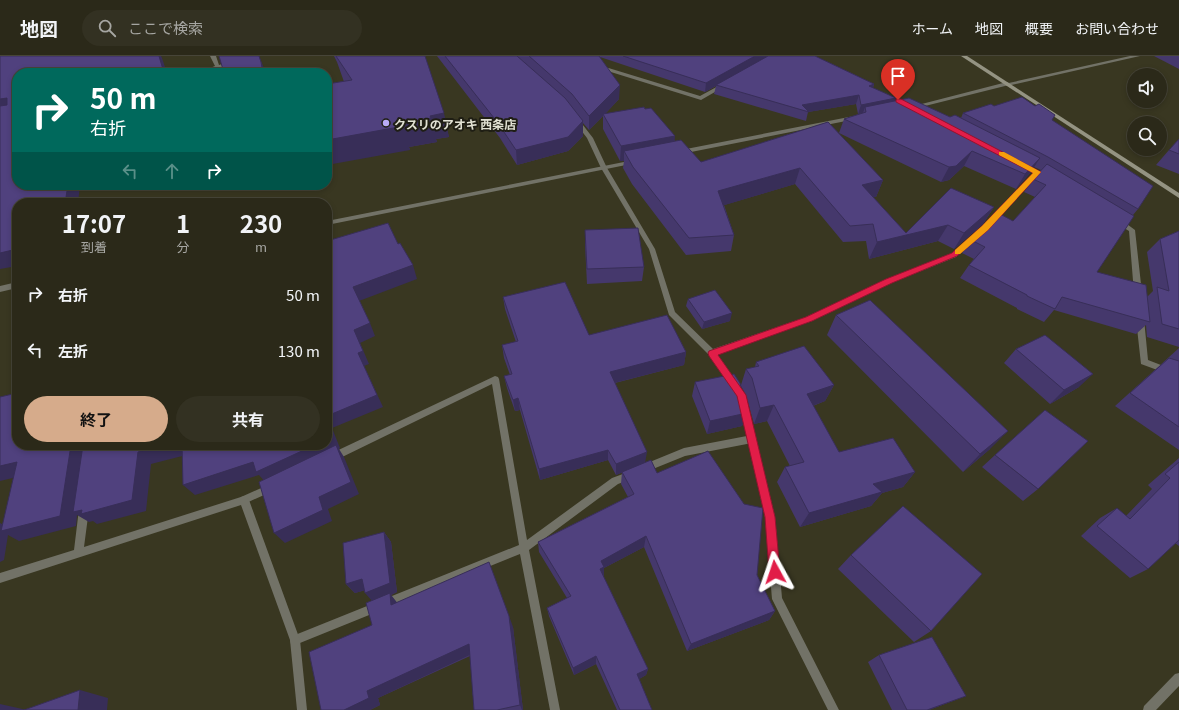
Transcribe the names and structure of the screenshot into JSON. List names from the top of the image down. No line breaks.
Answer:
{"places":["クスリのアオキ 西条店"],"page":{"header":"地図","search":"ここで検索","nav":["ホーム","地図","概要","お問い合わせ"],"turn":["50 m","右折"],"eta":["17:07","到着","1","分","230","m"],"list":[{"name":"右折","value":"50 m"},{"name":"左折","value":"130 m"}],"buttons":["終了","共有"]}}
